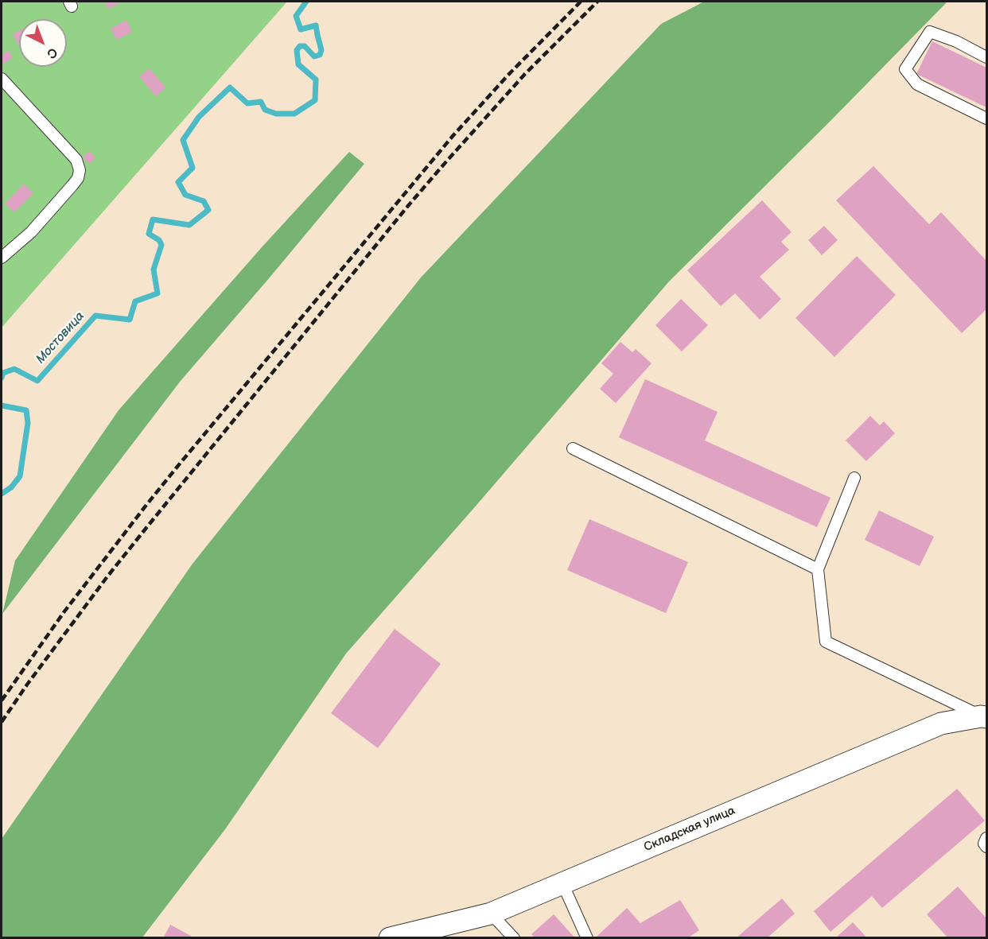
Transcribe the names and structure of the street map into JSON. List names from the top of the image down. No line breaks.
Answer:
{"streets":{"street":["Складская улица"]},"water":["Мостовица"],"north":"bottom right"}
